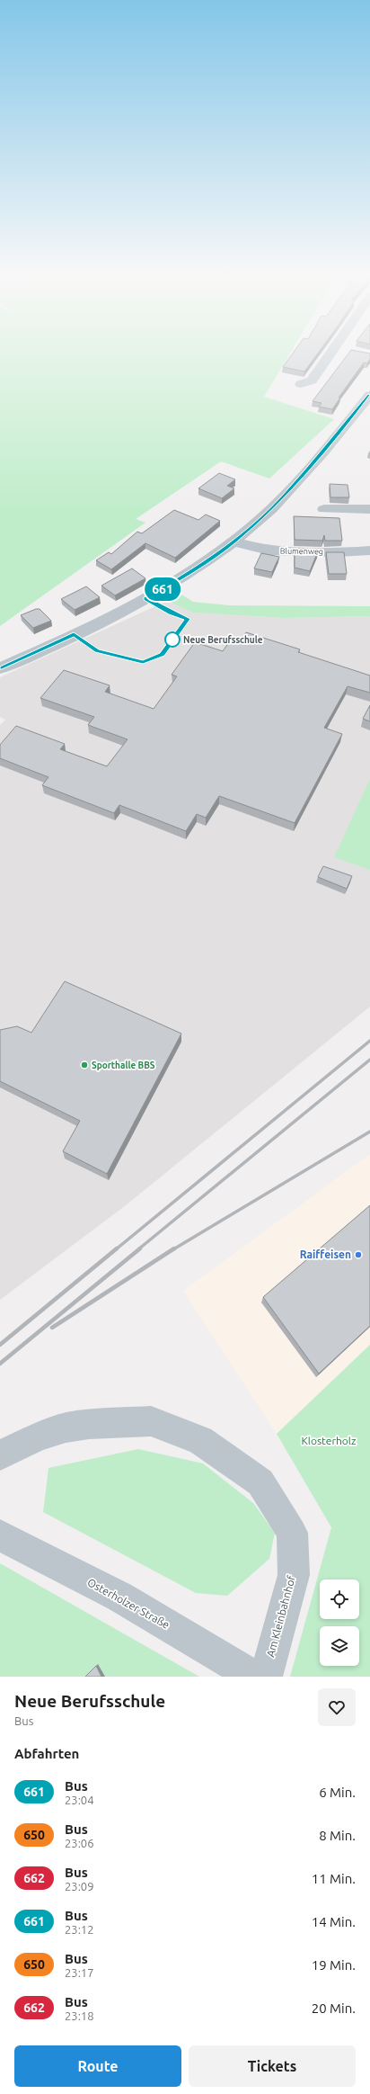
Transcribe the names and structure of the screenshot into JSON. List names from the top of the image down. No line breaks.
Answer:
{"streets":{"street":["Blumenweg","Osterholzer Straße","Am Kleinbahnhof"]},"parks":["Klosterholz"],"places":["Neue Berufsschule","Sporthalle BBS","Raiffeisen"],"lines":["bus line 661"],"page":{"on_map":"661","heading":[["Neue Berufsschule","Bus"],"Abfahrten"],"list":[{"mark":"661","name":"Bus","note":"23:04","value":"6 Min."},{"mark":"650","name":"Bus","note":"23:06","value":"8 Min."},{"mark":"662","name":"Bus","note":"23:09","value":"11 Min."},{"mark":"661","name":"Bus","note":"23:12","value":"14 Min."},{"mark":"650","name":"Bus","note":"23:17","value":"19 Min."},{"mark":"662","name":"Bus","note":"23:18","value":"20 Min."}],"buttons":["Route","Tickets"]}}
